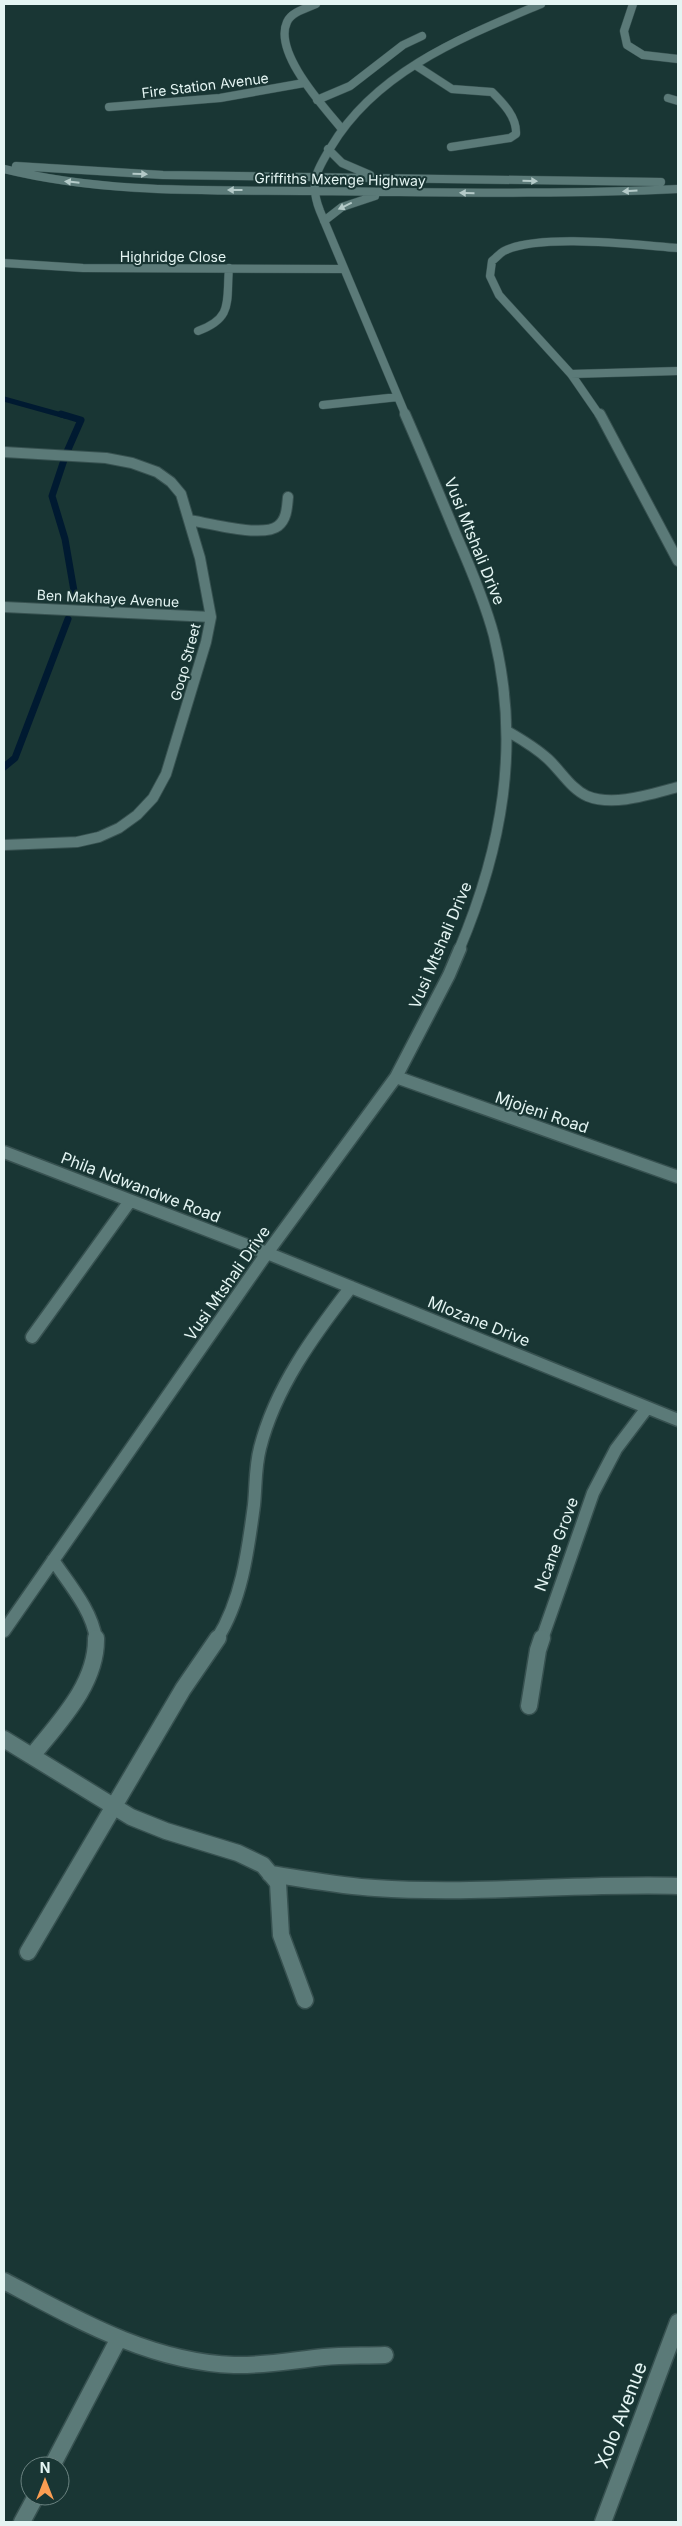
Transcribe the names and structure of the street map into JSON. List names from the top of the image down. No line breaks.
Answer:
{"streets":{"street":["Fire Station Avenue","Griffiths Mxenge Highway","Highridge Close","Vusi Mtshali Drive","Ben Makhaye Avenue","Goqo Street","Mjojeni Road","Phila Ndwandwe Road","Mlozane Drive","Ncane Grove","Xolo Avenue"]},"crossings":[["Griffiths Mxenge Highway","Vusi Mtshali Drive"],["Highridge Close","Vusi Mtshali Drive"],["Vusi Mtshali Drive","Mjojeni Road"],["Vusi Mtshali Drive","Phila Ndwandwe Road"],["Vusi Mtshali Drive","Mlozane Drive"],["Ben Makhaye Avenue","Goqo Street"],["Phila Ndwandwe Road","Mlozane Drive"],["Mlozane Drive","Ncane Grove"]],"north":"top"}
